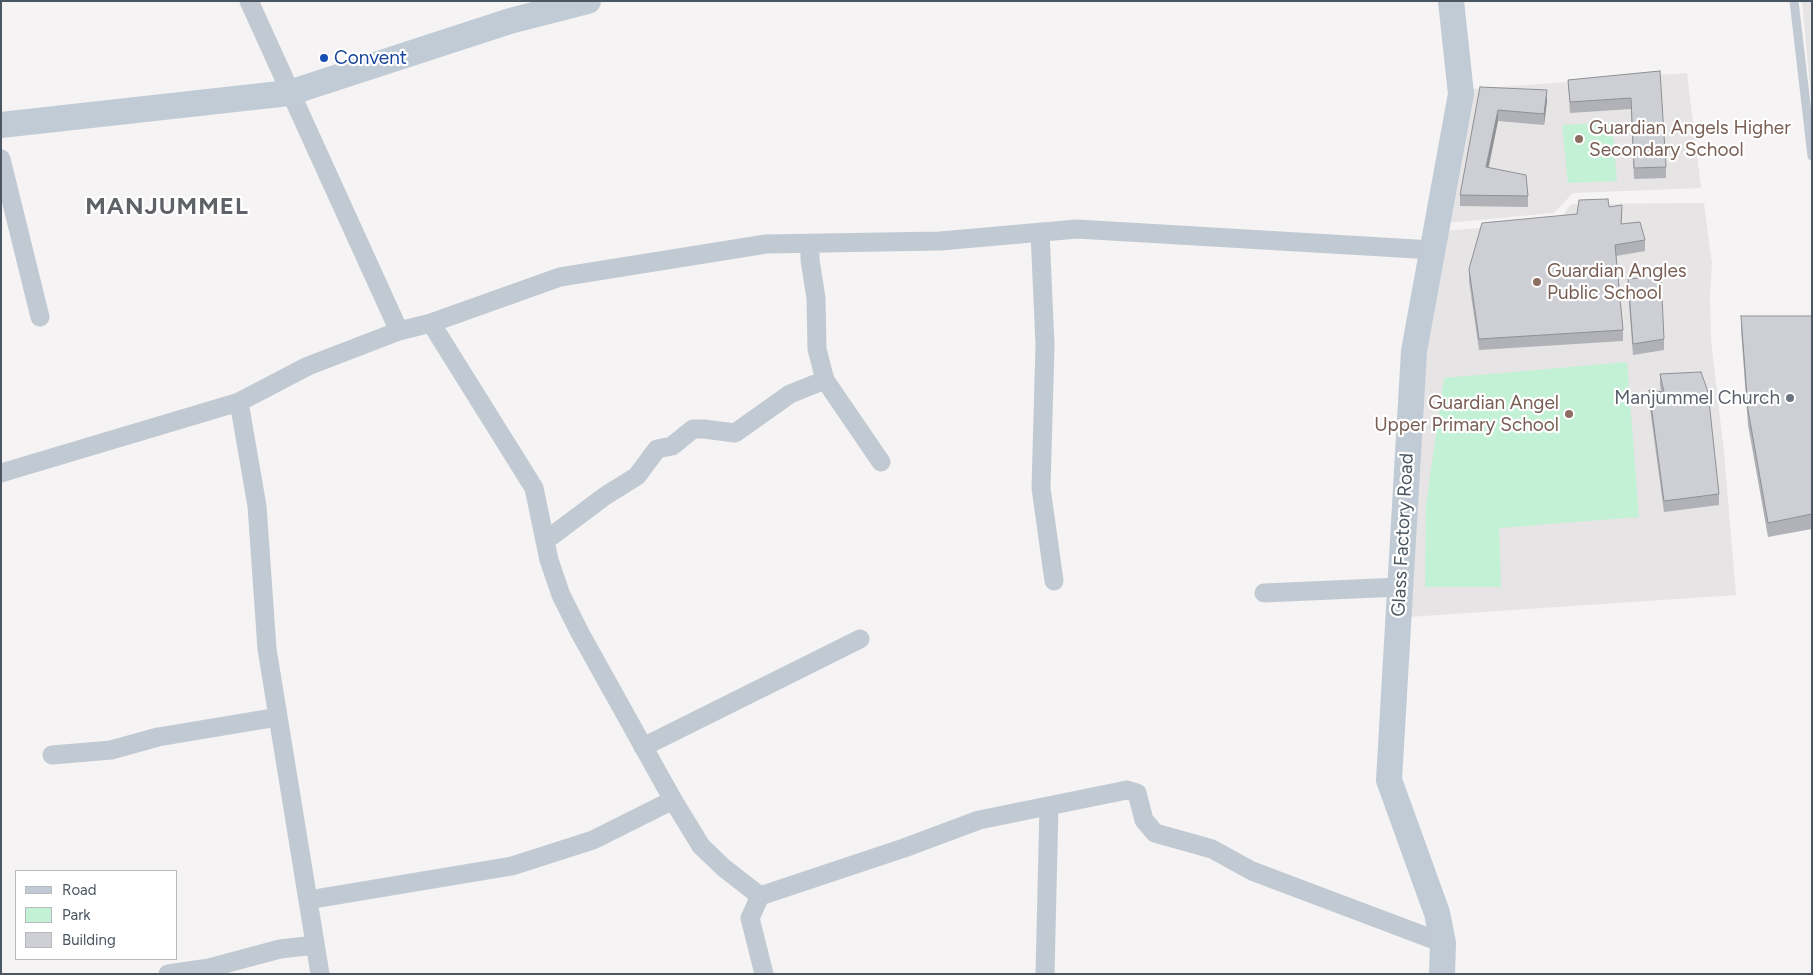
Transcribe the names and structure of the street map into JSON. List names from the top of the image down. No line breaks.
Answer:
{"streets":{"main road":["Glass Factory Road"]},"districts":["MANJUMMEL"],"places":["Convent","Guardian Angels Higher Secondary School","Guardian Angles Public School","Manjummel Church","Guardian Angel Upper Primary School"],"legend":["Road","Park","Building"]}
